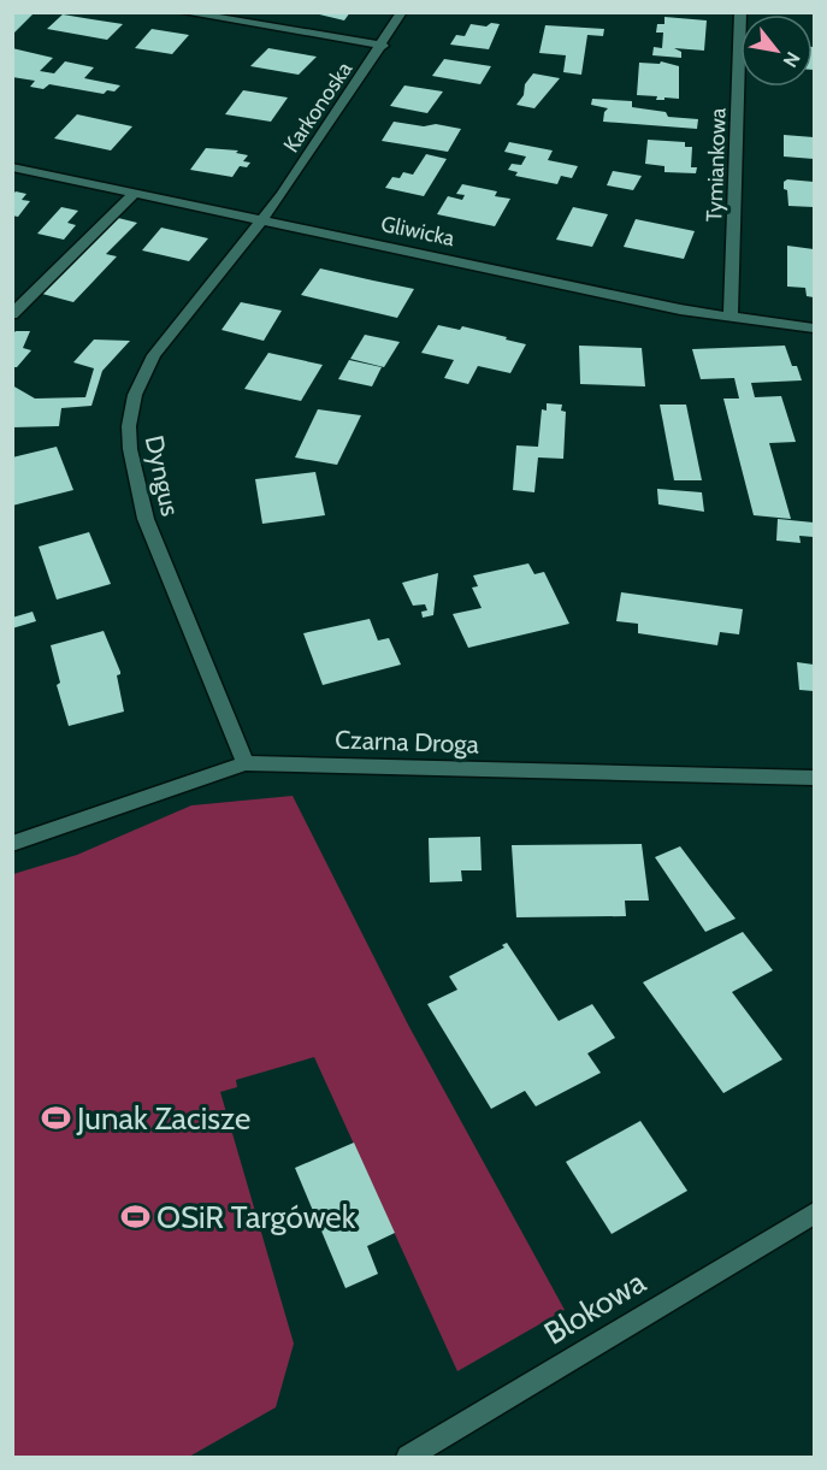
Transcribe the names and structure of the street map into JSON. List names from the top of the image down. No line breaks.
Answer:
{"streets":{"street":["Karkonoska","Tymiankowa","Gliwicka","Dyngus","Czarna Droga","Blokowa"]},"crossings":[["Karkonoska","Gliwicka"],["Karkonoska","Dyngus"],["Tymiankowa","Gliwicka"],["Gliwicka","Dyngus"],["Dyngus","Czarna Droga"]],"places":{"sports":["Junak Zacisze","OSiR Targówek"]},"north":"bottom right"}
